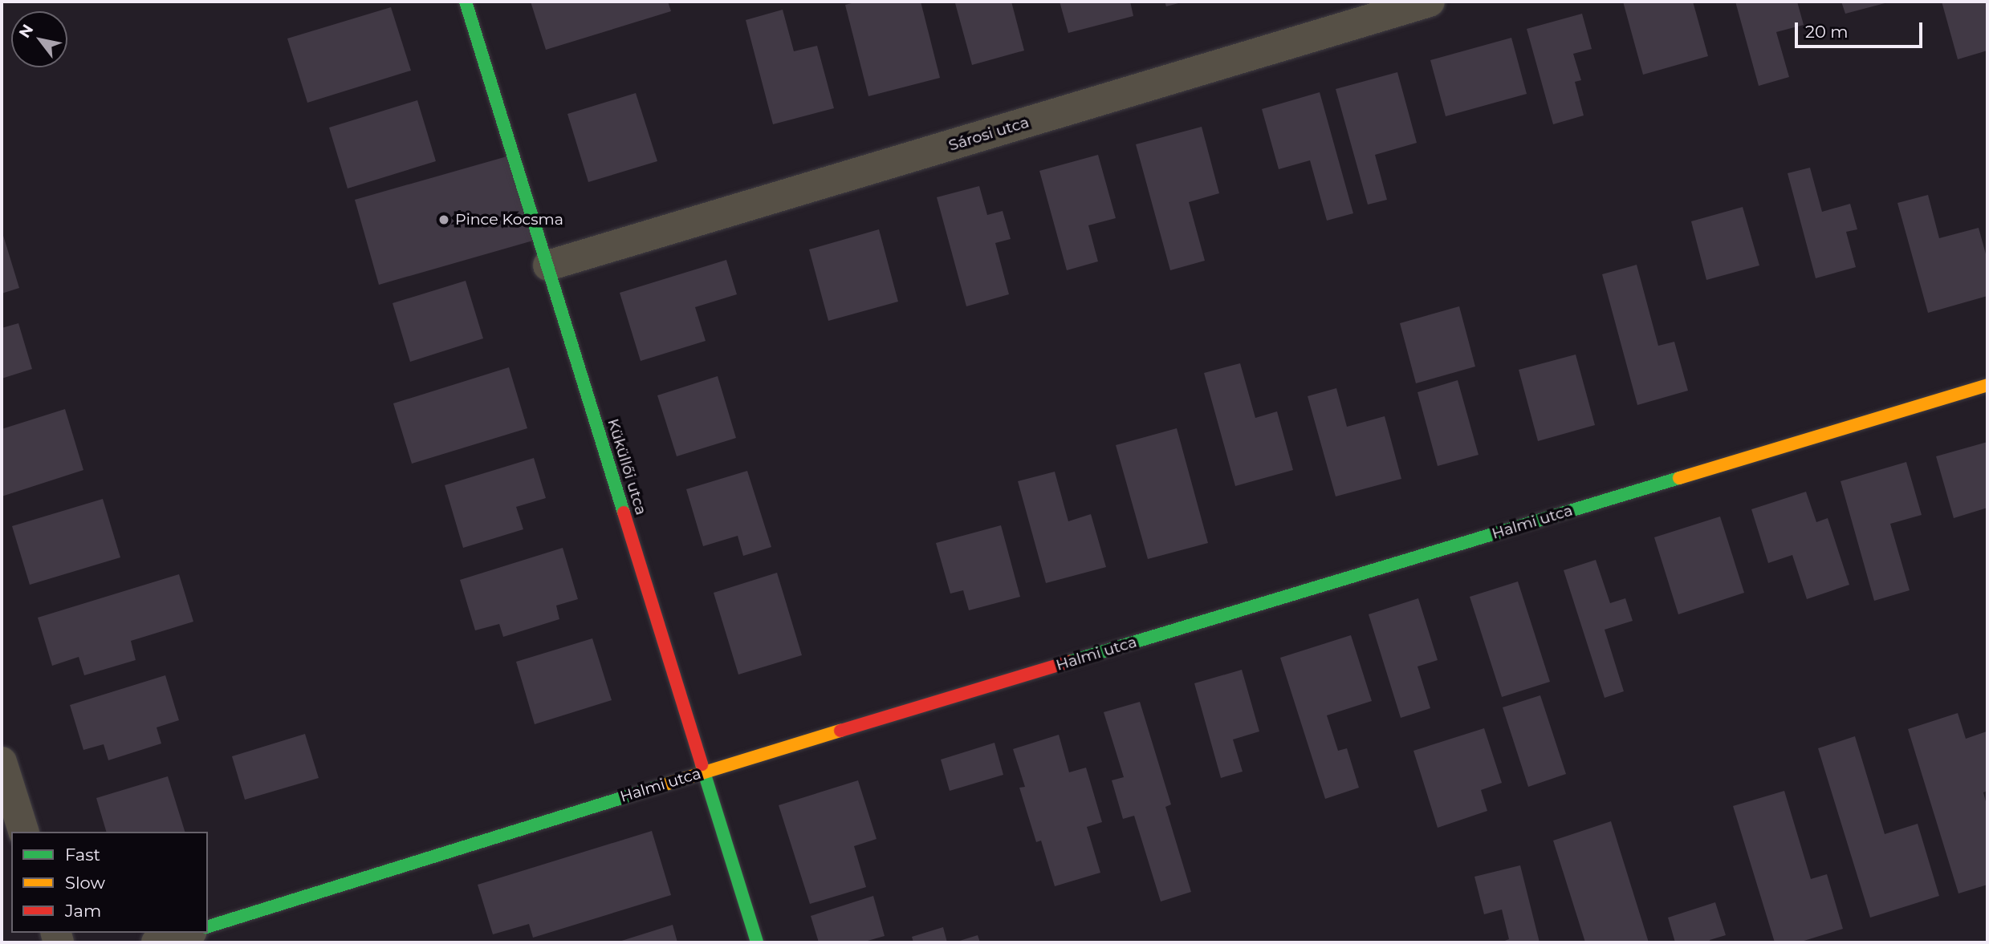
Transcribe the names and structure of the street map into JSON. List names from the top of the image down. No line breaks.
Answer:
{"streets":{"street":["Sárosi utca","Küküllői utca","Halmi utca"]},"crossings":[["Sárosi utca","Küküllői utca"],["Küküllői utca","Halmi utca"]],"places":["Pince Kocsma"],"legend":["Fast","Slow","Jam"],"scale_bar":"20 m","north":"top left"}
